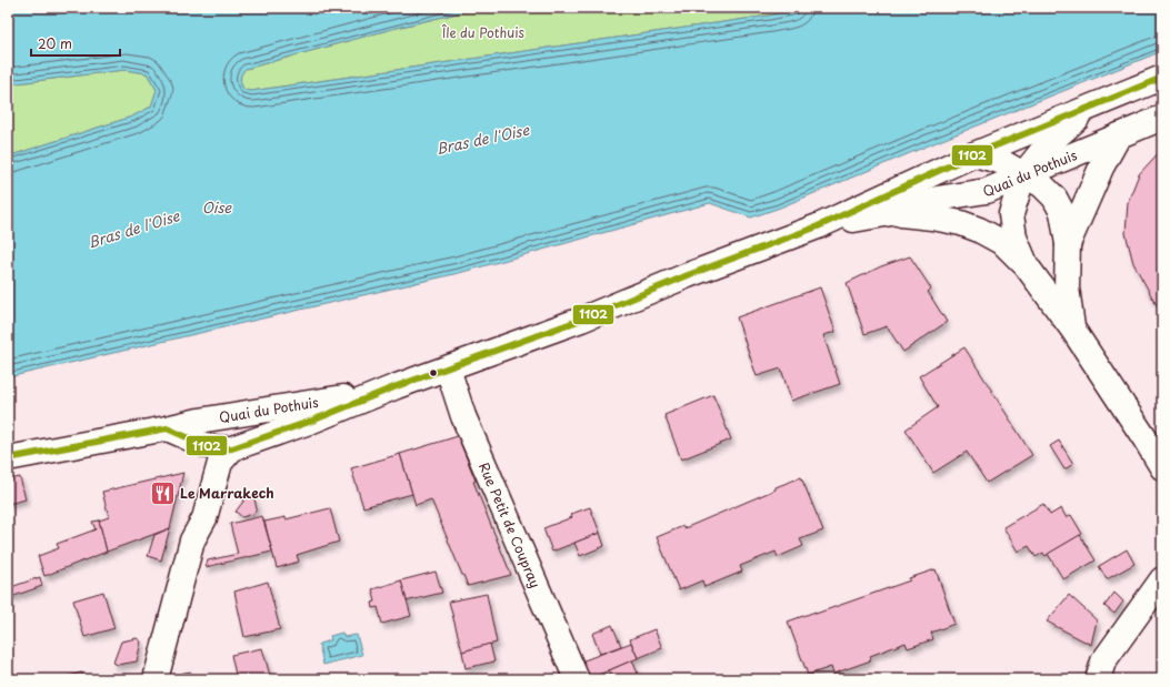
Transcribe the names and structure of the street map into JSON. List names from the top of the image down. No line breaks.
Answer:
{"streets":{"main road":["Quai du Pothuis","Rue Petit de Coupray"]},"crossings":[["Quai du Pothuis","Rue Petit de Coupray"]],"water":["Bras de l'Oise","Oise"],"parks":["Île du Pothuis"],"places":{"restaurant":["Le Marrakech"]},"lines":["transit line 1102"],"scale_bar":"20 m"}
